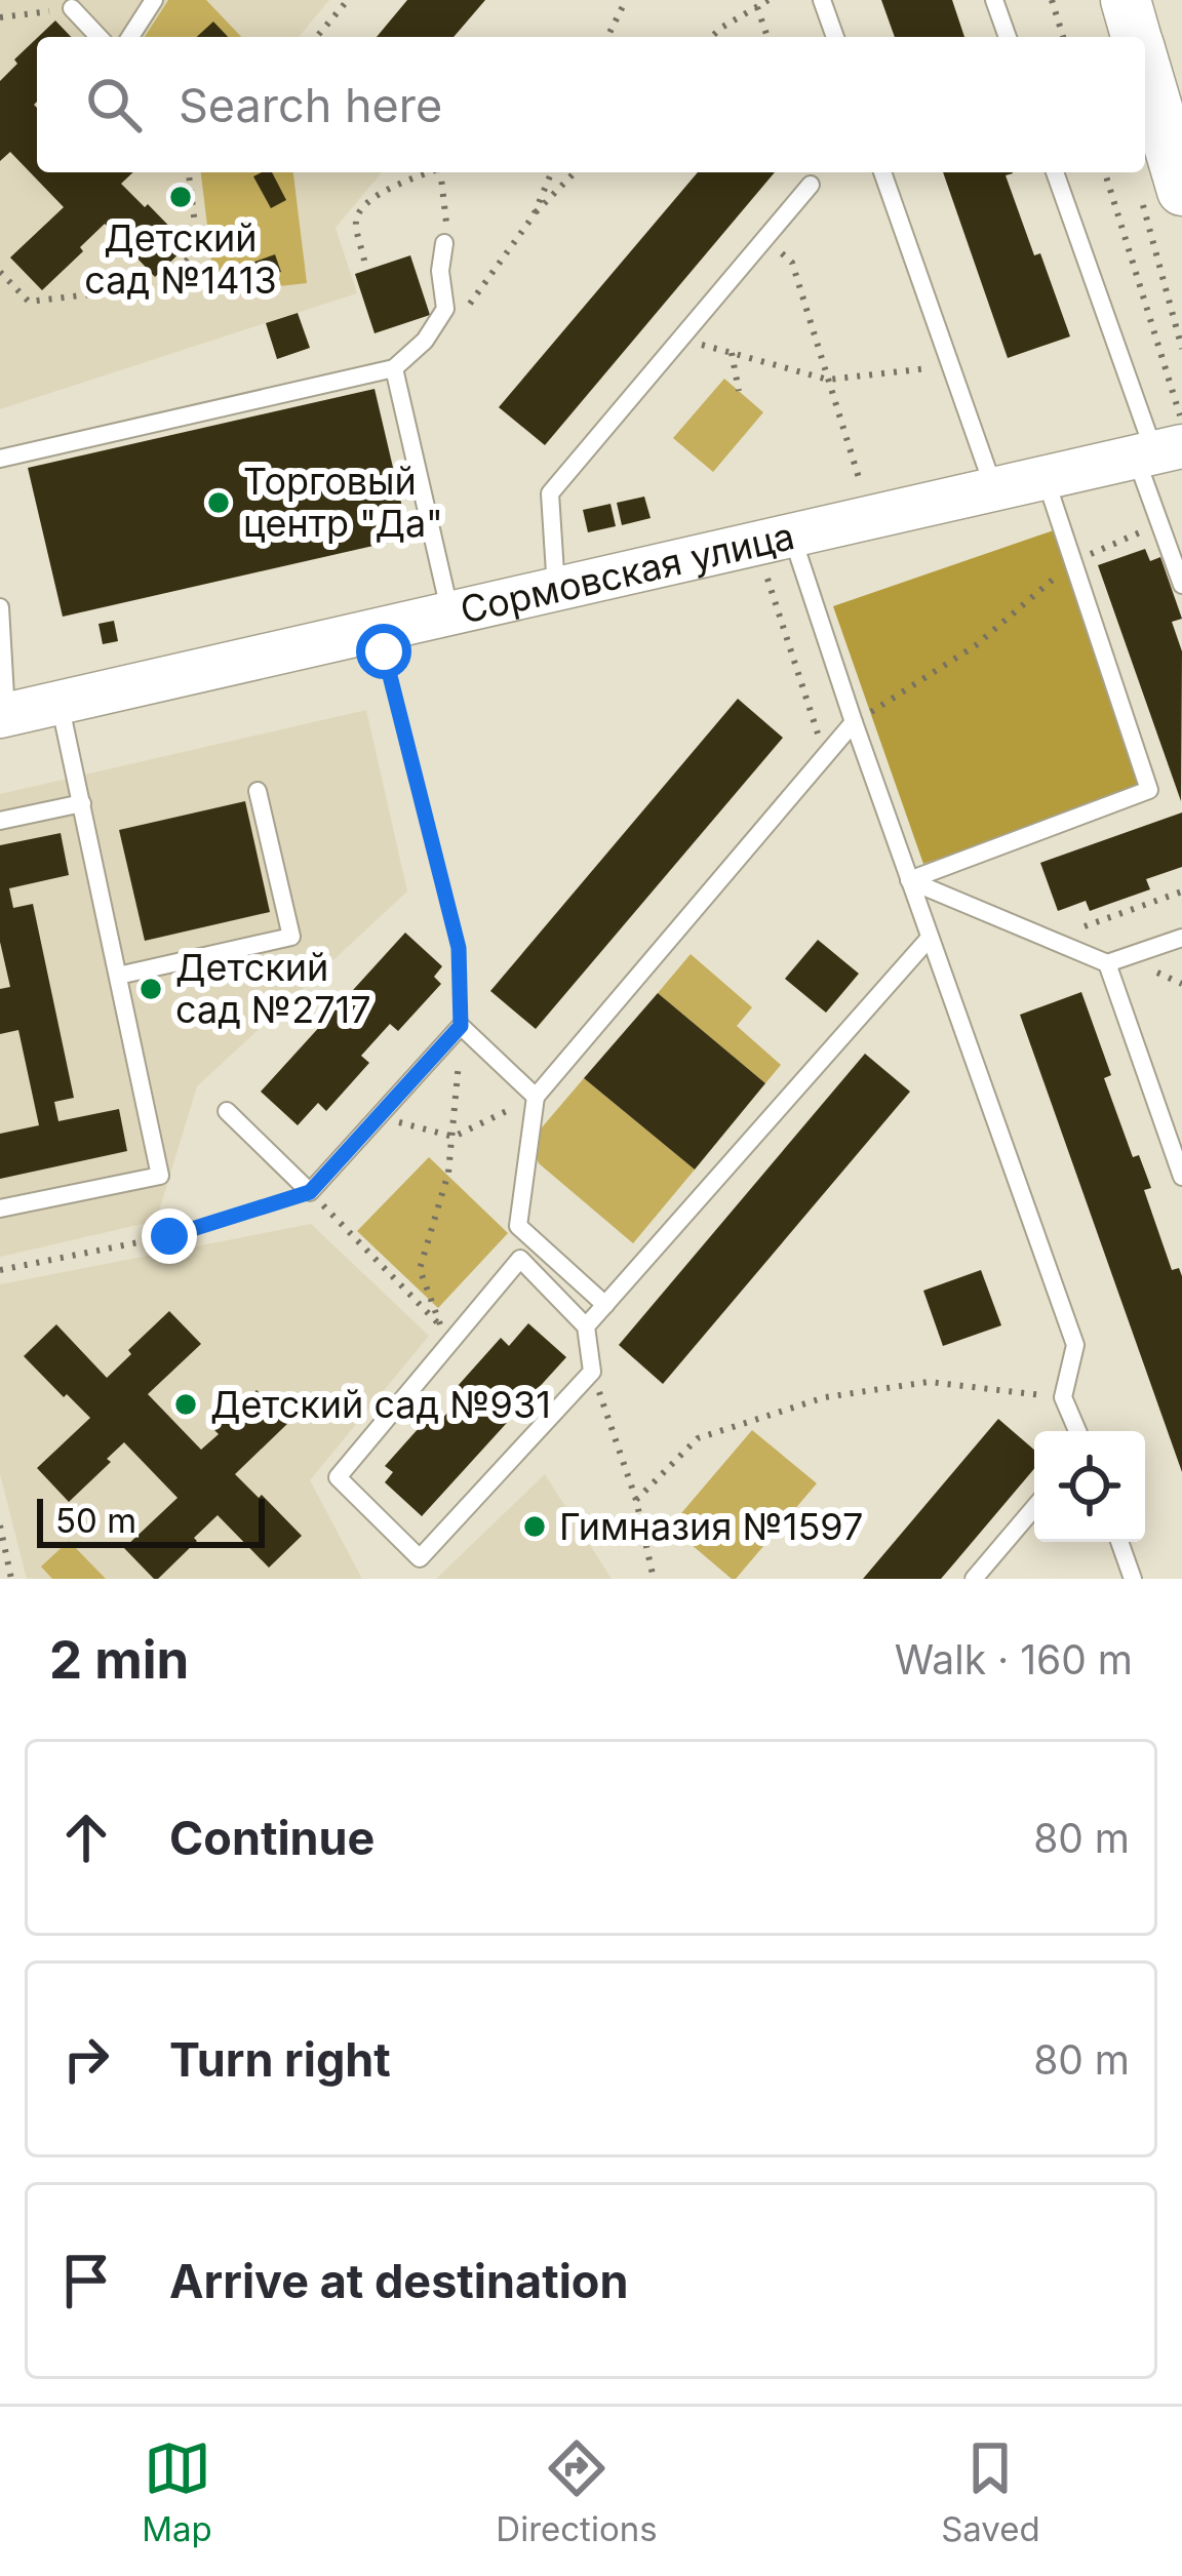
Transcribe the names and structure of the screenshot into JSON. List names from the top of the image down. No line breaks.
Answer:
{"streets":{"street":["Сормовская улица"]},"places":["Детский сад №1413","Торговый центр \"Да\"","Детский сад №2717","Детский сад №931","Гимназия №1597"],"scale_bar":"50 m","page":{"search":"Search here","scale":"50 m","heading":["2 min","Walk · 160 m"],"list":[["Continue","80 m"],["Turn right","80 m"],"Arrive at destination"],"nav":["Map","Directions","Saved"]}}
